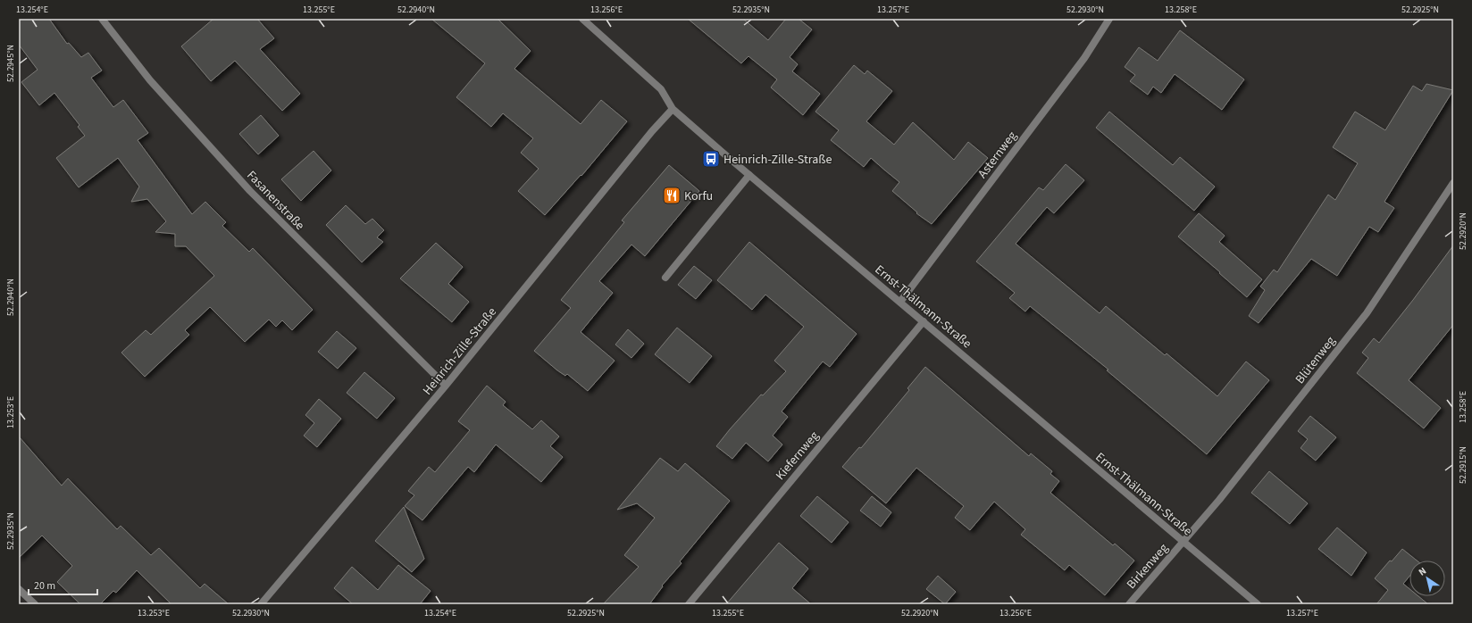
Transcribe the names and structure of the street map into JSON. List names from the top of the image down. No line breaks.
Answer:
{"streets":{"street":["Asternweg","Fasanenstraße","Ernst-Thälmann-Straße","Heinrich-Zille-Straße","Blütenweg","Kiefernweg","Birkenweg"]},"crossings":[["Asternweg","Ernst-Thälmann-Straße"],["Fasanenstraße","Heinrich-Zille-Straße"],["Ernst-Thälmann-Straße","Heinrich-Zille-Straße"],["Ernst-Thälmann-Straße","Blütenweg"],["Ernst-Thälmann-Straße","Kiefernweg"],["Ernst-Thälmann-Straße","Birkenweg"],["Blütenweg","Birkenweg"]],"places":{"bus stop":["Heinrich-Zille-Straße"],"restaurant":["Korfu"]},"scale_bar":"20 m","north":"top left","coordinates":["13.254°E","13.255°E","52.2940°N","13.256°E","52.2935°N","13.257°E","52.2930°N","13.258°E","52.2925°N","52.2945°N","52.2920°N","13.253°E","52.2915°N"]}
